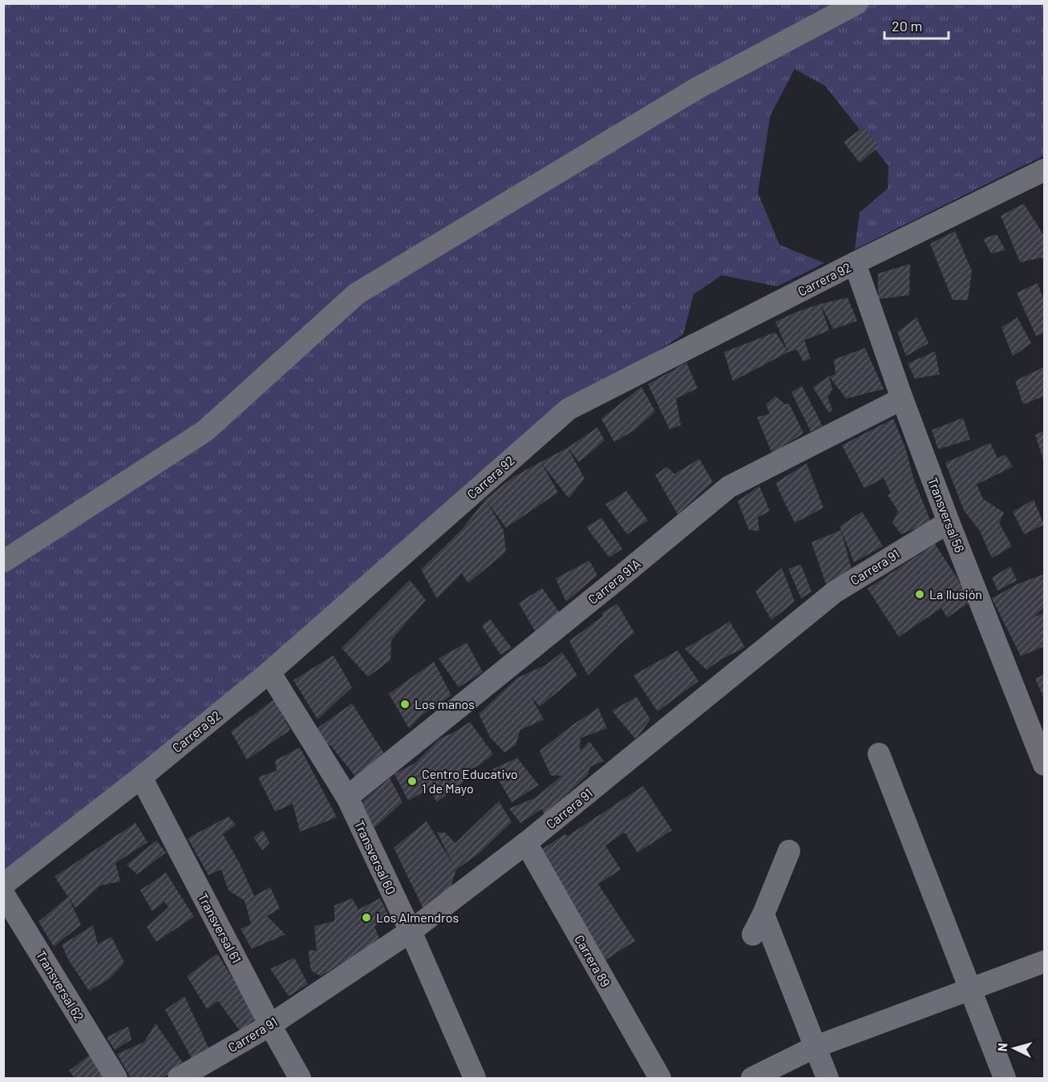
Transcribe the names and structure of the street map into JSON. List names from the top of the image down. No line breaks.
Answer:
{"streets":{"street":["Carrera 92","Transversal 56","Carrera 91","Carrera 91A","Transversal 60","Transversal 61","Carrera 89","Transversal 62"]},"crossings":[["Carrera 92","Transversal 56"],["Carrera 92","Transversal 60"],["Carrera 92","Transversal 61"],["Transversal 56","Carrera 91"],["Transversal 56","Carrera 91A"],["Carrera 91","Transversal 60"],["Carrera 91","Transversal 61"],["Carrera 91","Carrera 89"],["Carrera 91A","Transversal 60"]],"places":["La Ilusión","Los manos","Centro Educativo 1 de Mayo","Los Almendros"],"scale_bar":"20 m","north":"left"}
